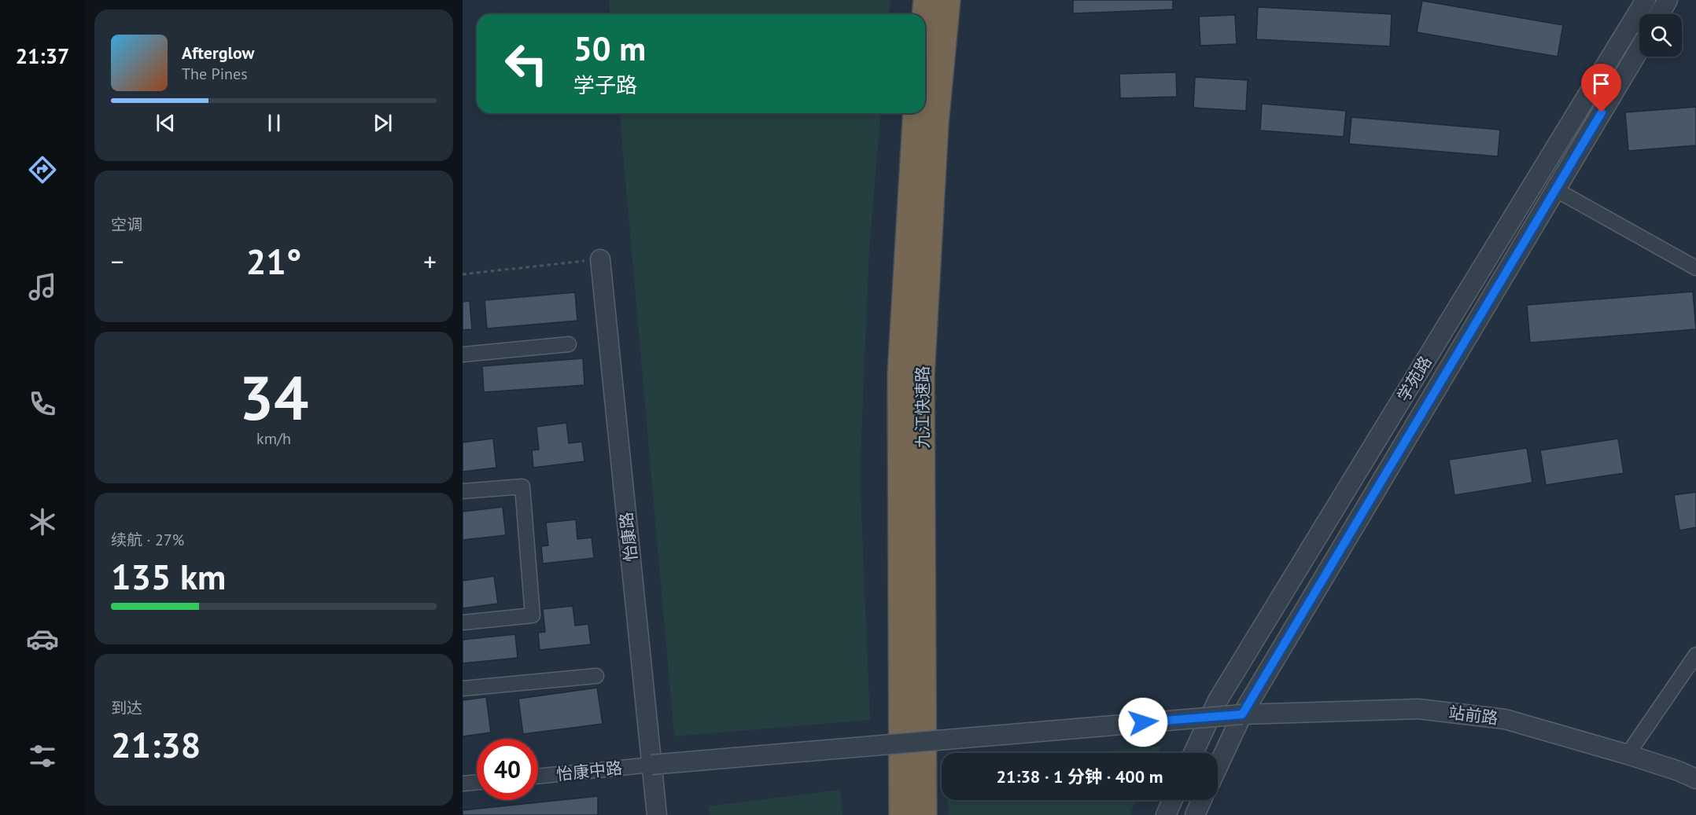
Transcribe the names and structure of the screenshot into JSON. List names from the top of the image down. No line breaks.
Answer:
{"streets":{"highway":["九江快速路"],"street":["学苑路","怡康路","站前路","怡康中路"]},"crossings":[["怡康路","站前路"],["怡康路","怡康中路"],["站前路","怡康中路"]],"page":{"tabs":"21:37","turn":["50 m","学子路"],"song":["Afterglow","The Pines"],"tile":["空调",["34","km/h"],["续航 · 27%","135 km"],["到达","21:38"]],"heat":["−","21°","+"],"limit":"40","trip":"21:38 · 1 分钟 · 400 m"}}
